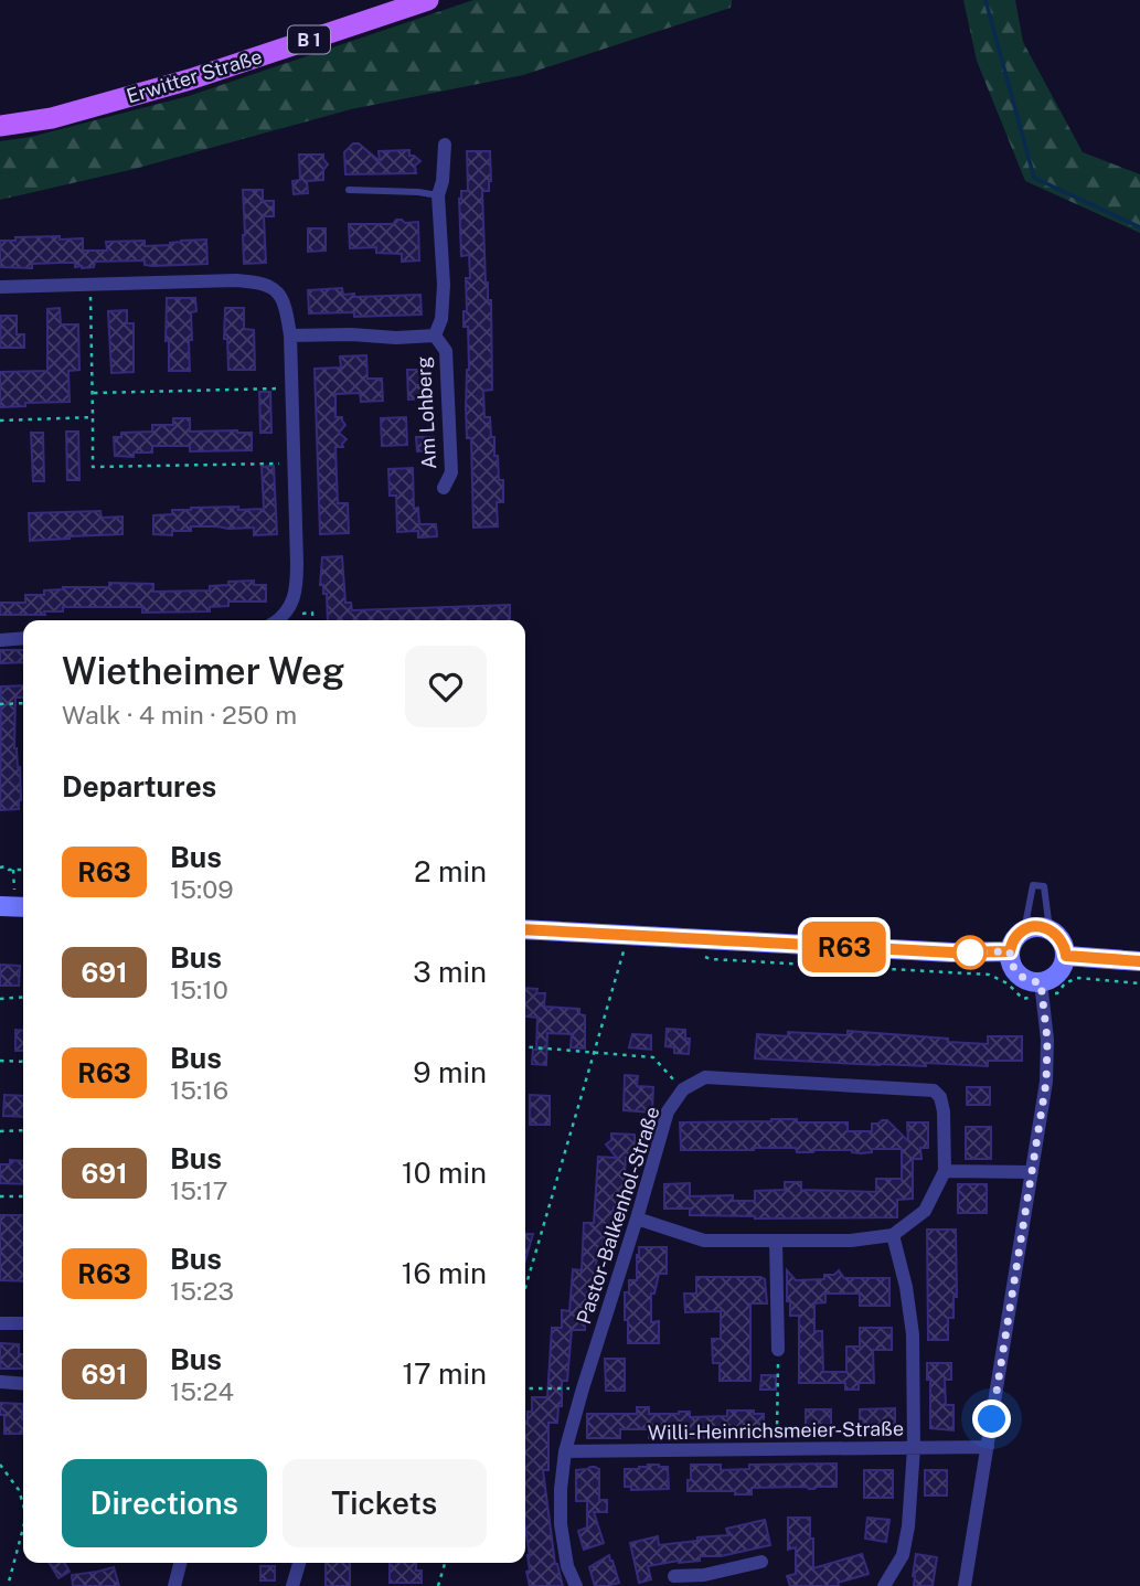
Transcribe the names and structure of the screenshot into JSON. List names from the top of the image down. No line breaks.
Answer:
{"streets":{"main road":["B 1","Erwitter Straße"],"street":["Am Lohberg","Pastor-Balkenhol-Straße","Willi-Heinrichsmeier-Straße"]},"crossings":[["Pastor-Balkenhol-Straße","Willi-Heinrichsmeier-Straße"]],"lines":["bus line R63"],"page":{"on_map":"R63","heading":[["Wietheimer Weg","Walk · 4 min · 250 m"],"Departures"],"list":[{"mark":"R63","name":"Bus","note":"15:09","value":"2 min"},{"mark":"691","name":"Bus","note":"15:10","value":"3 min"},{"mark":"R63","name":"Bus","note":"15:16","value":"9 min"},{"mark":"691","name":"Bus","note":"15:17","value":"10 min"},{"mark":"R63","name":"Bus","note":"15:23","value":"16 min"},{"mark":"691","name":"Bus","note":"15:24","value":"17 min"}],"buttons":["Directions","Tickets"]}}
